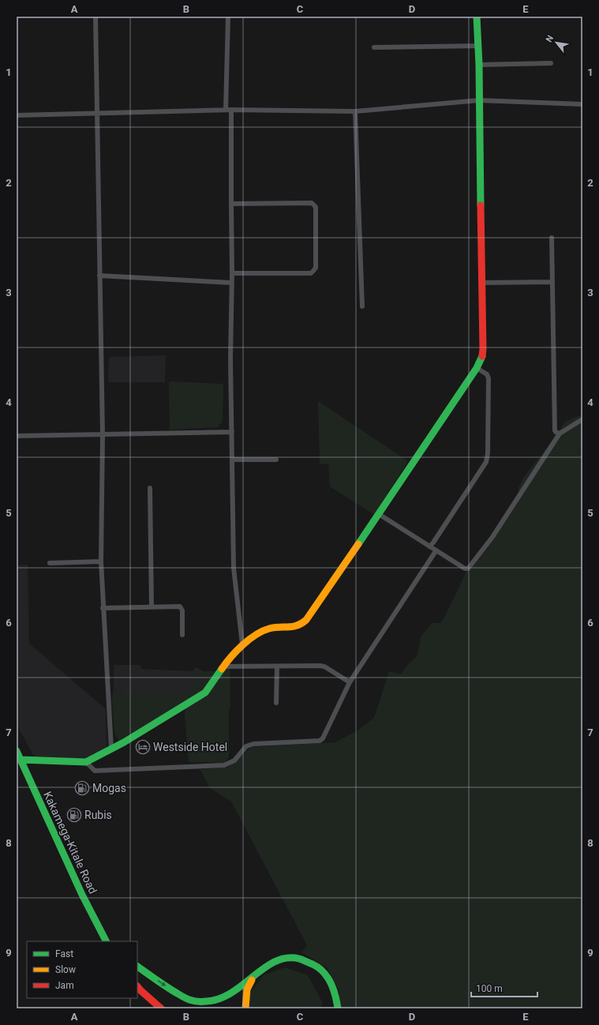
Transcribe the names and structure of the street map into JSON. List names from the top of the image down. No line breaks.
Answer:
{"streets":{"main road":["Kakamega-Kitale Road"]},"places":{"hotel":["Westside Hotel"],"fuel station":["Mogas","Rubis"]},"legend":["Fast","Slow","Jam"],"scale_bar":"100 m","north":"top left","grid":{"columns":["A","B","C","D","E"],"rows":["1","2","3","4","5","6","7","8","9"]}}
